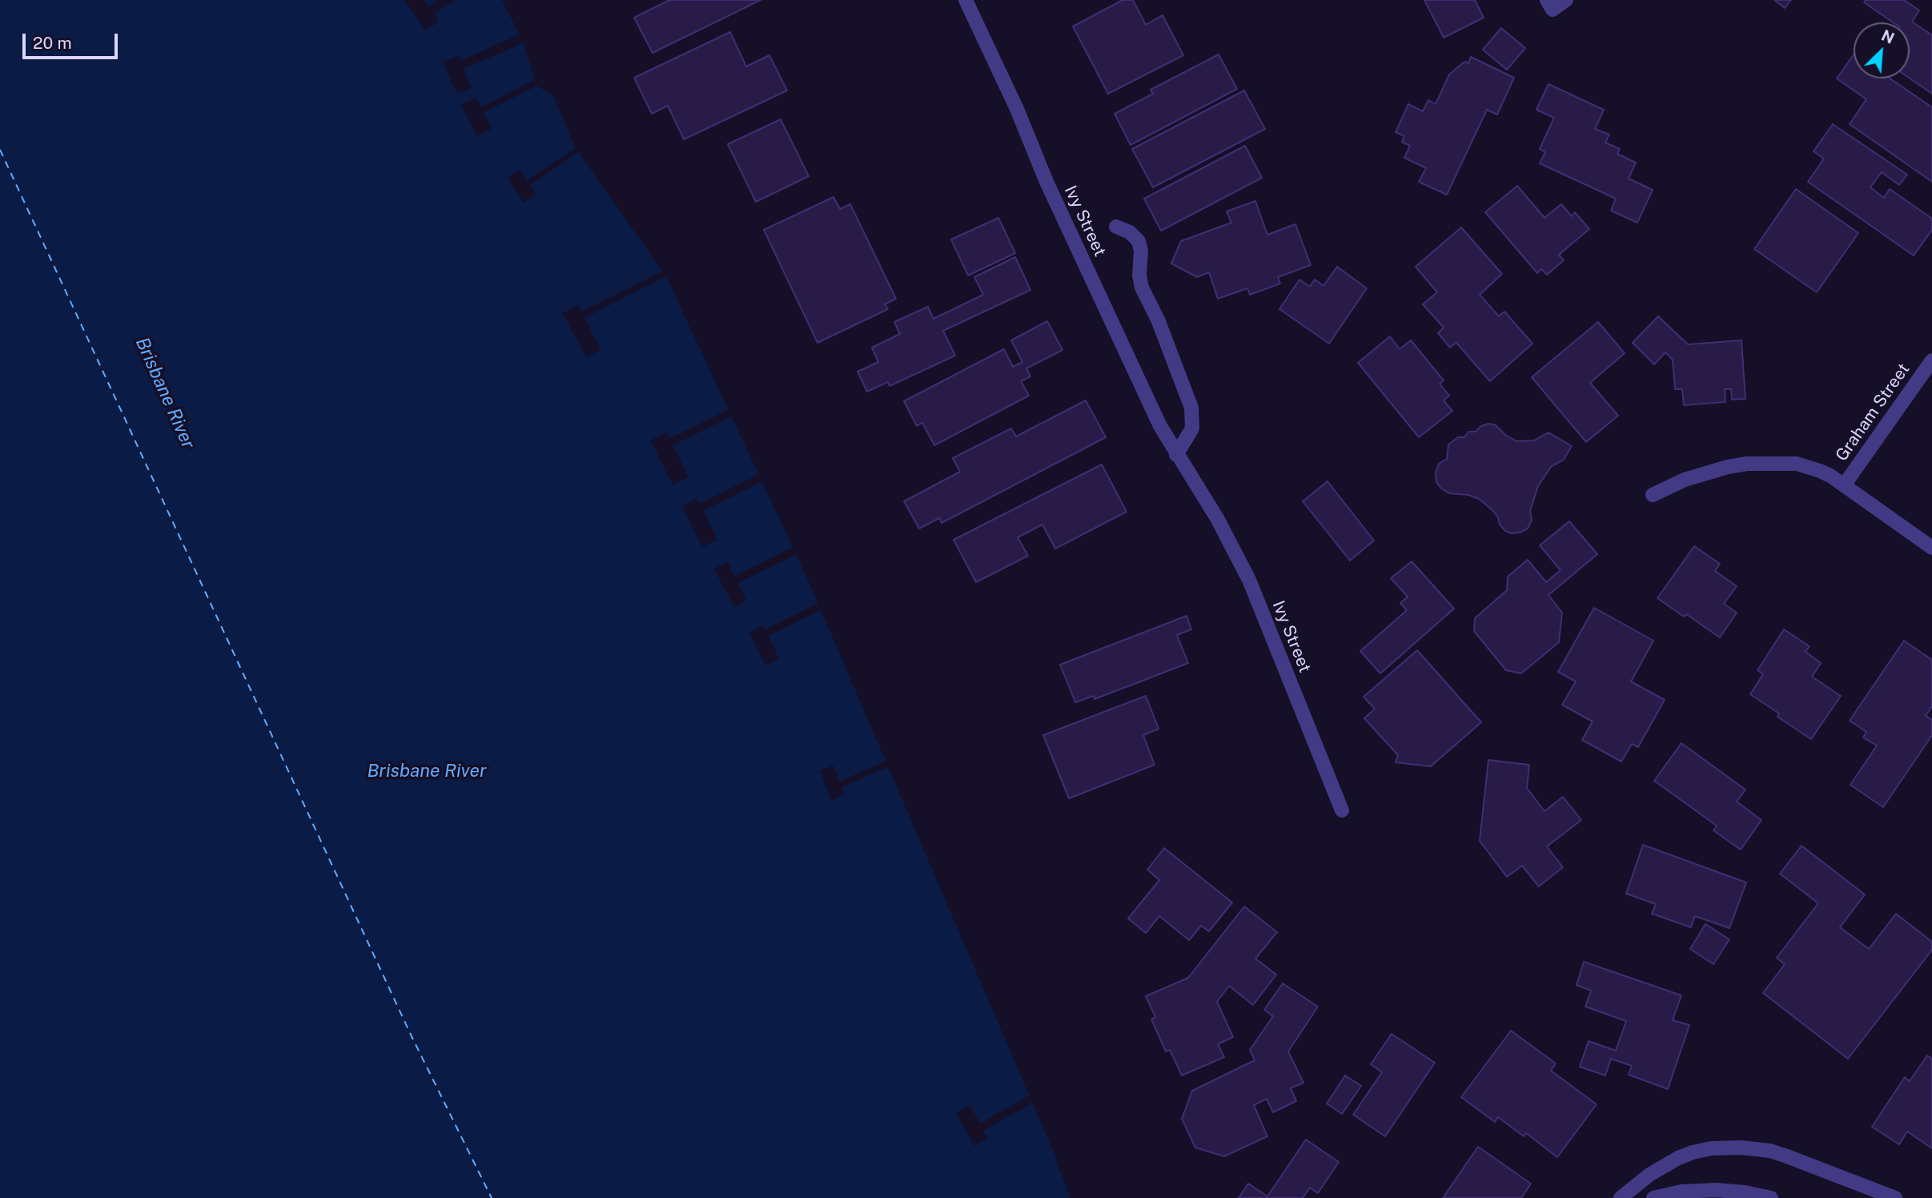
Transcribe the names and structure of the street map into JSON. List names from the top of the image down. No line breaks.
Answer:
{"streets":{"street":["Ivy Street","Graham Street"]},"water":["Brisbane River"],"scale_bar":"20 m","north":"top right"}
